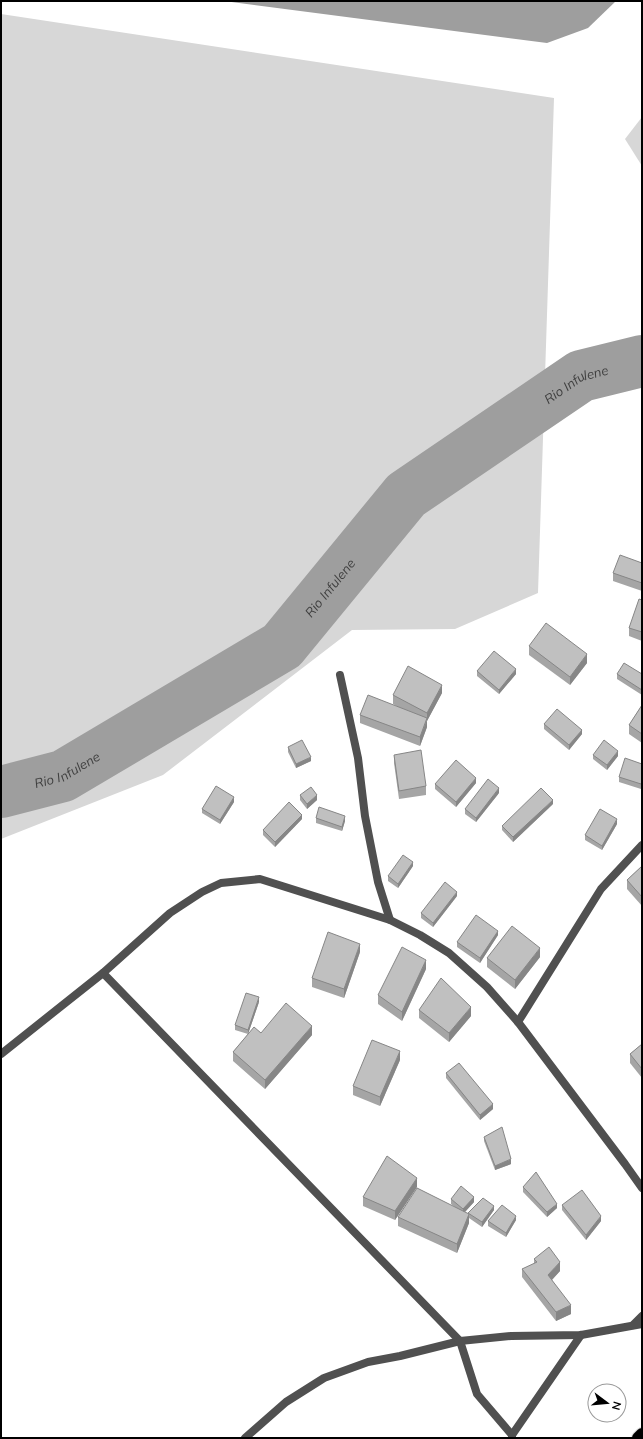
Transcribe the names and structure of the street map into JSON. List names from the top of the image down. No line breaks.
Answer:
{"water":["Rio Infulene"],"north":"right"}
